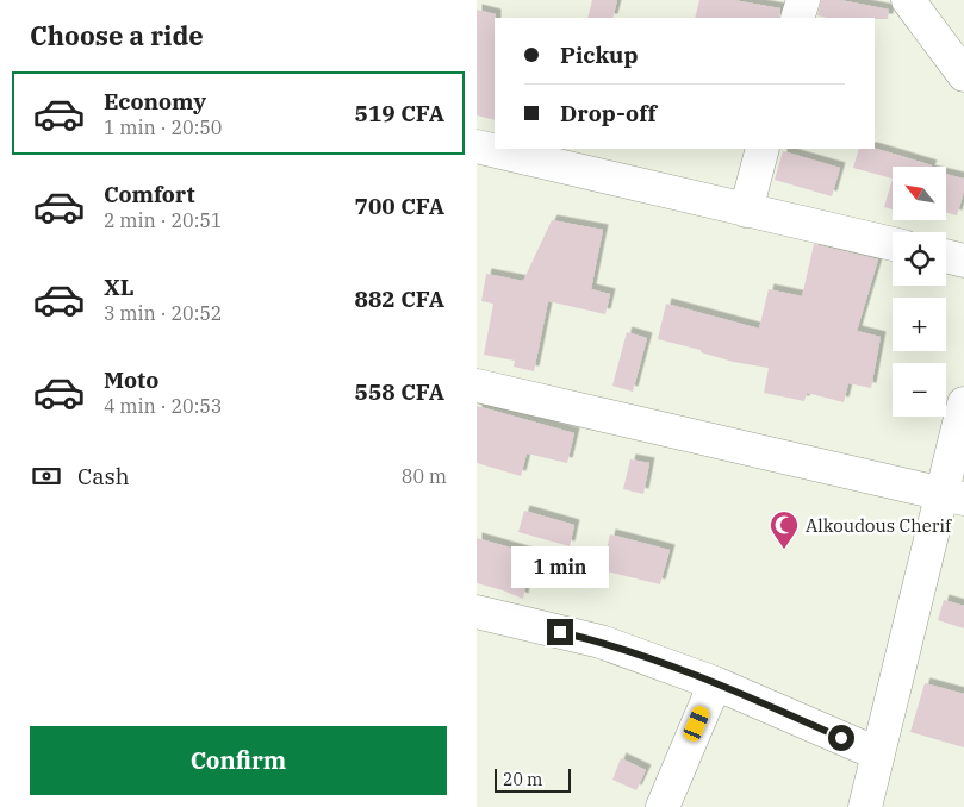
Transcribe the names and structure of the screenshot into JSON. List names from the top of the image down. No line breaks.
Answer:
{"places":{"mosque":["Alkoudous Cherif"]},"scale_bar":"20 m","north":"top left","page":{"heading":"Choose a ride","banner":["Pickup","Drop-off"],"list":[{"name":"Economy","note":"1 min · 20:50","value":"519 CFA"},{"name":"Comfort","note":"2 min · 20:51","value":"700 CFA"},{"name":"XL","note":"3 min · 20:52","value":"882 CFA"},{"name":"Moto","note":"4 min · 20:53","value":"558 CFA"}],"map_buttons":["+","−"],"pay":["Cash","80 m"],"bubble":"1 min","buttons":"Confirm","scale":"20 m"}}
